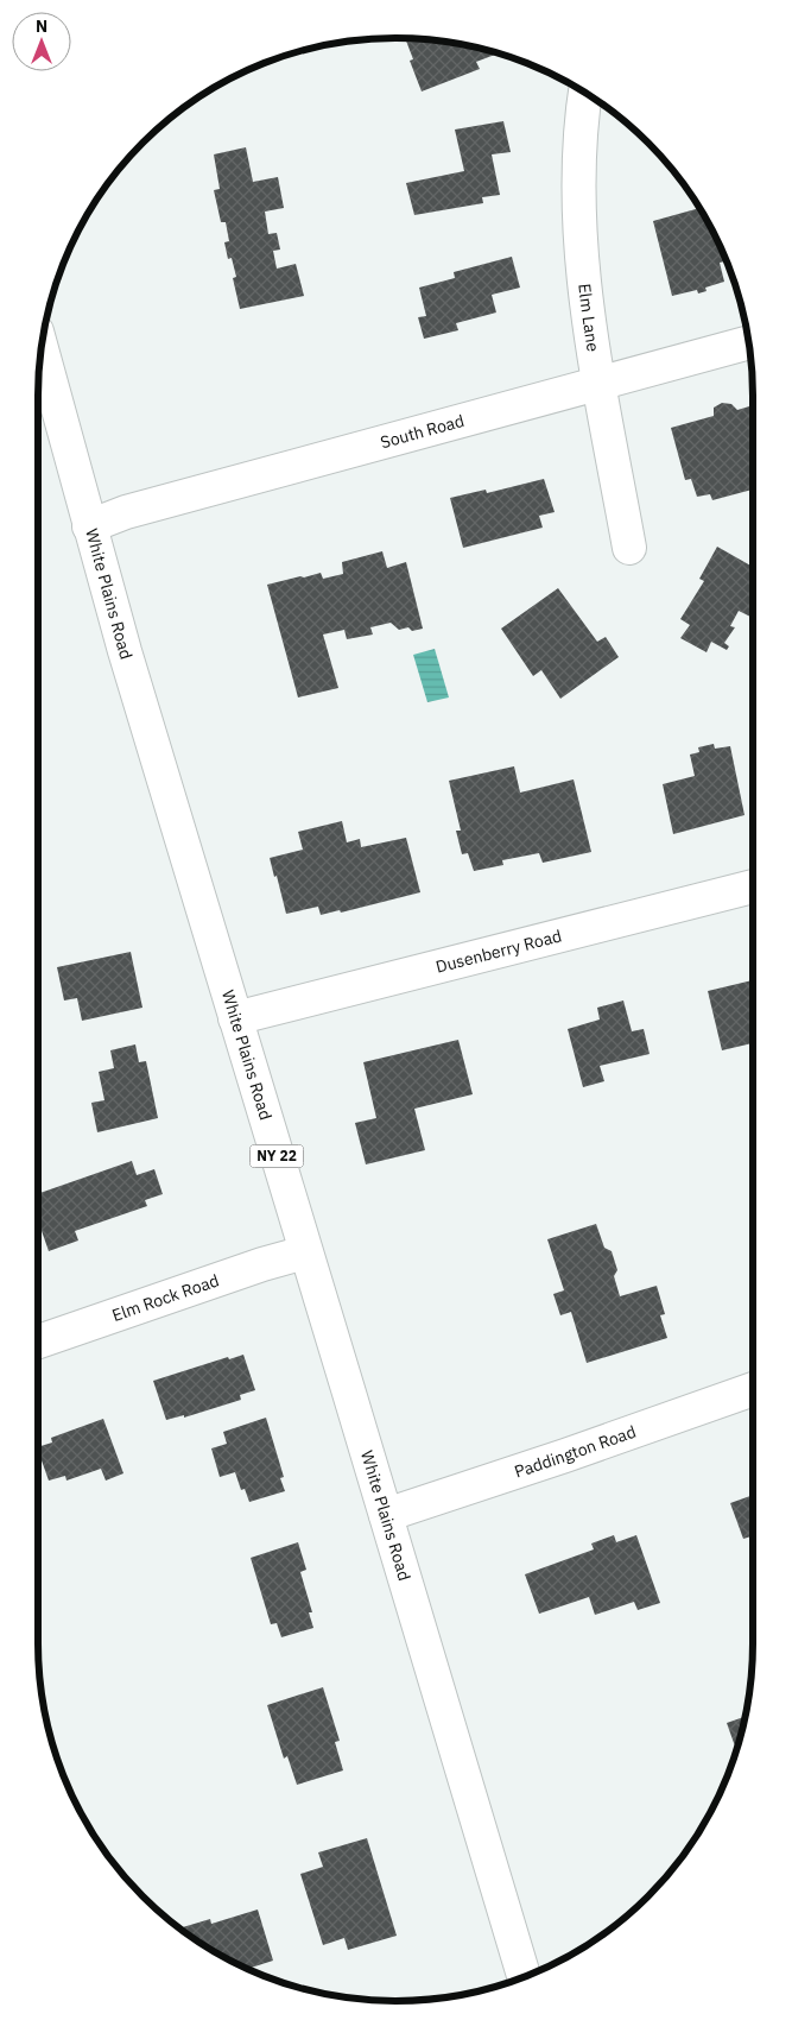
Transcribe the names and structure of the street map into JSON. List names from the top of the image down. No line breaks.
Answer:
{"streets":{"street":["Elm Lane","South Road","White Plains Road","Dusenberry Road","NY 22","Elm Rock Road","Paddington Road"]},"crossings":[["Elm Lane","South Road"],["South Road","White Plains Road"],["White Plains Road","Dusenberry Road"],["White Plains Road","Elm Rock Road"],["White Plains Road","Paddington Road"]],"north":"top"}
